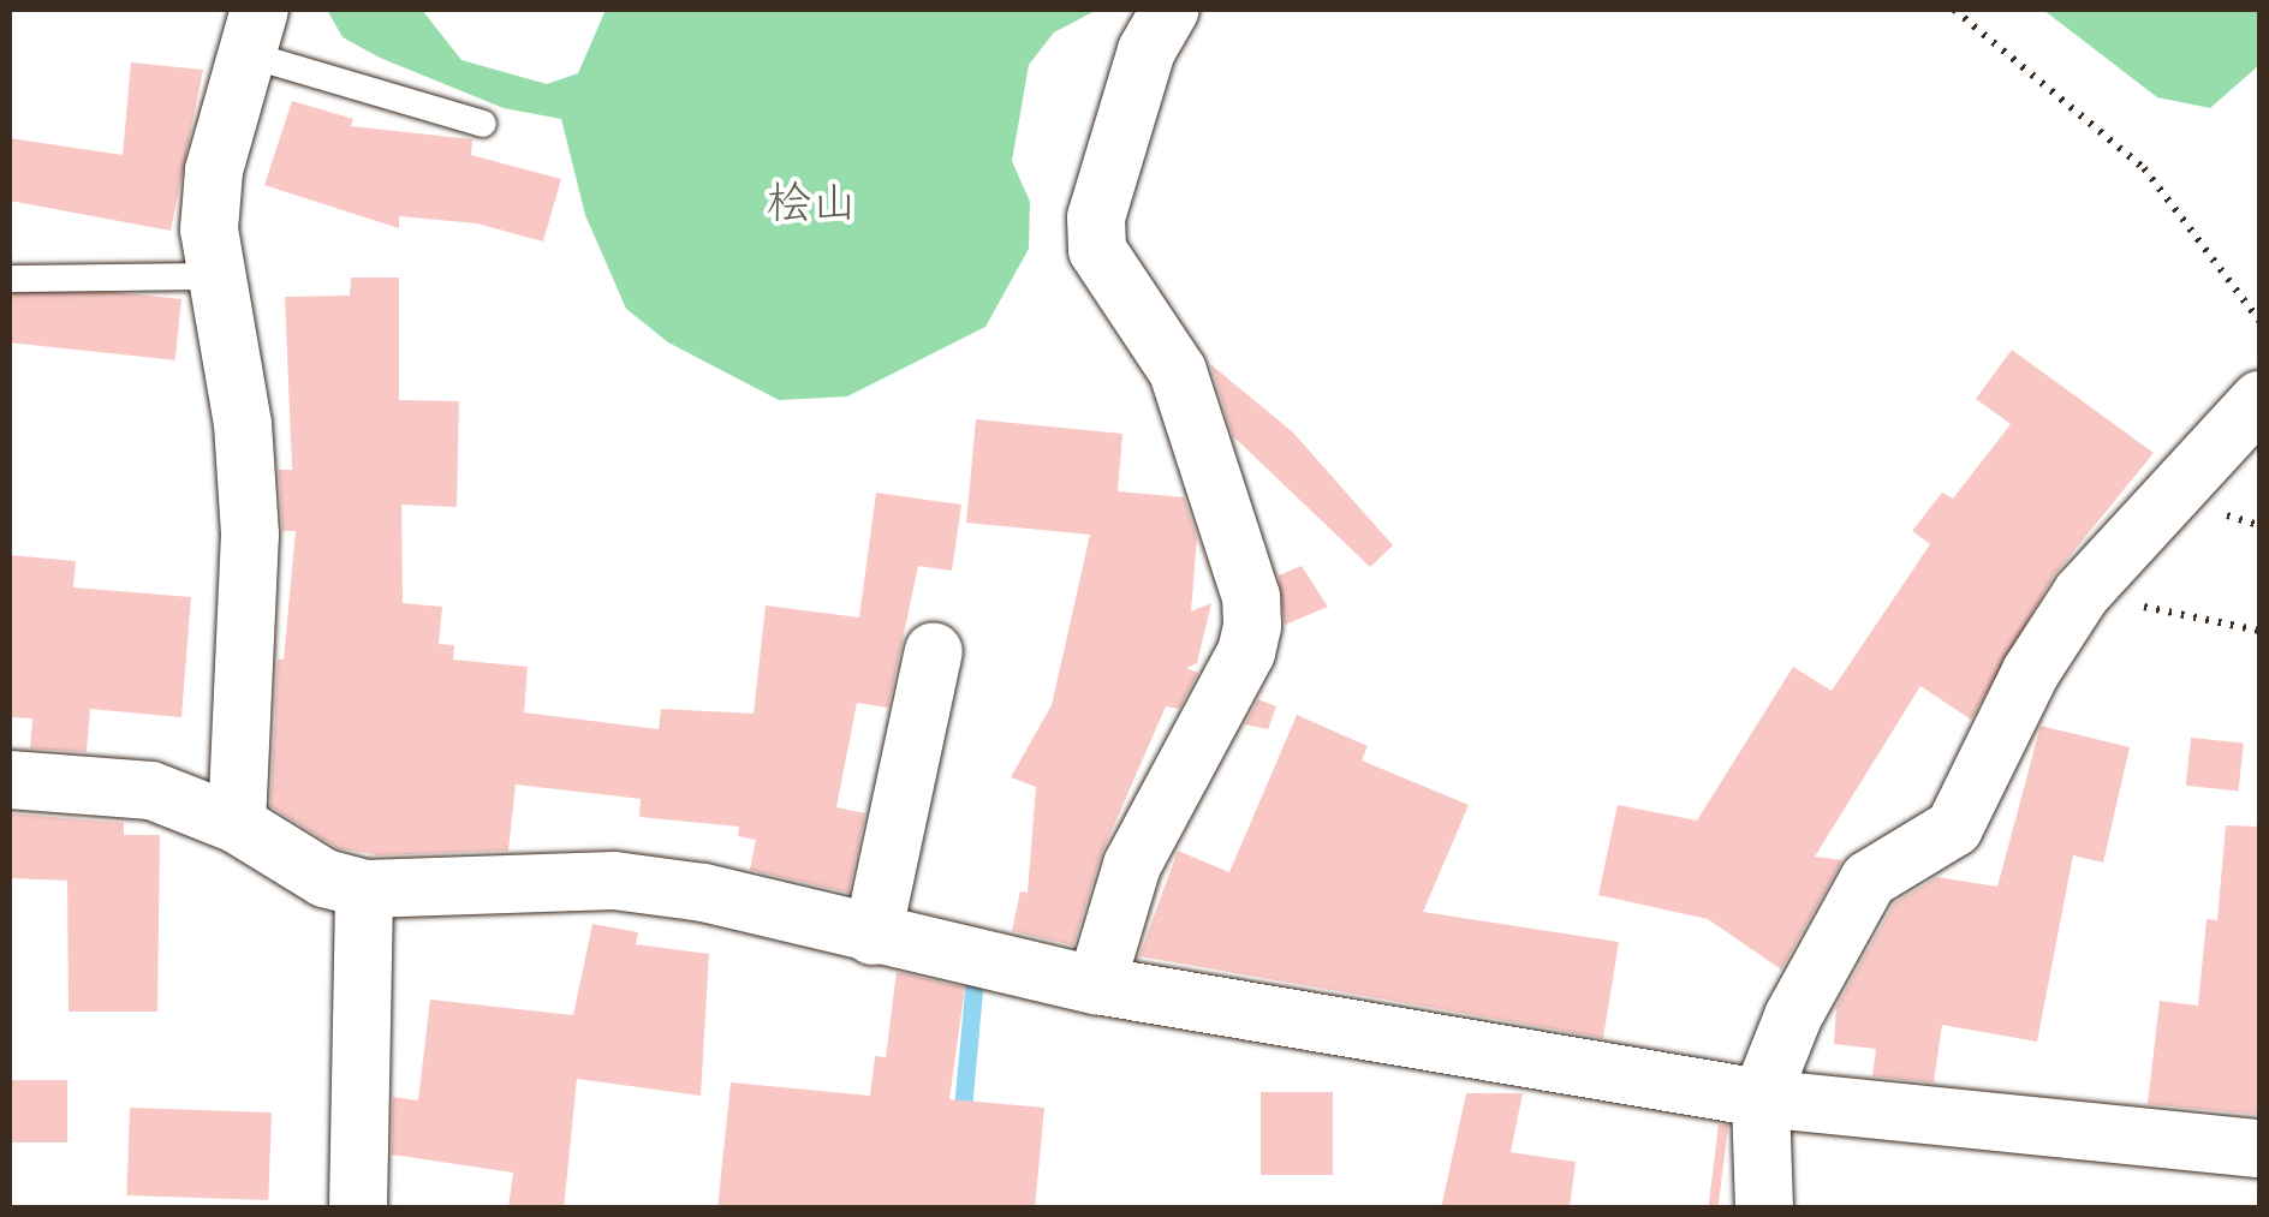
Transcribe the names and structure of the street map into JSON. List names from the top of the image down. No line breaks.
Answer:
{"parks":["桧山"]}
